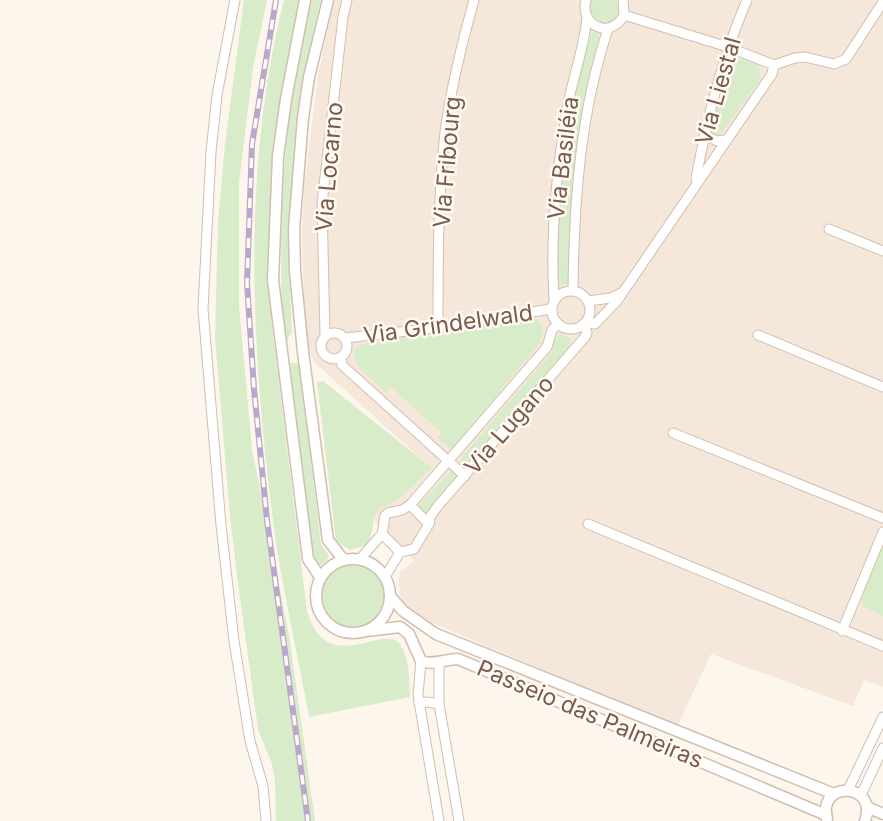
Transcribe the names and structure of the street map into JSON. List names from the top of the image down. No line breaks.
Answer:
{"streets":{"street":["Via Liestal","Via Basiléia","Via Fribourg","Via Locarno","Via Grindelwald","Via Lugano","Passeio das Palmeiras"]},"crossings":[["Via Basiléia","Via Grindelwald"],["Via Basiléia","Via Lugano"],["Via Fribourg","Via Grindelwald"],["Via Locarno","Via Grindelwald"],["Via Grindelwald","Via Lugano"],["Via Lugano","Passeio das Palmeiras"]]}
